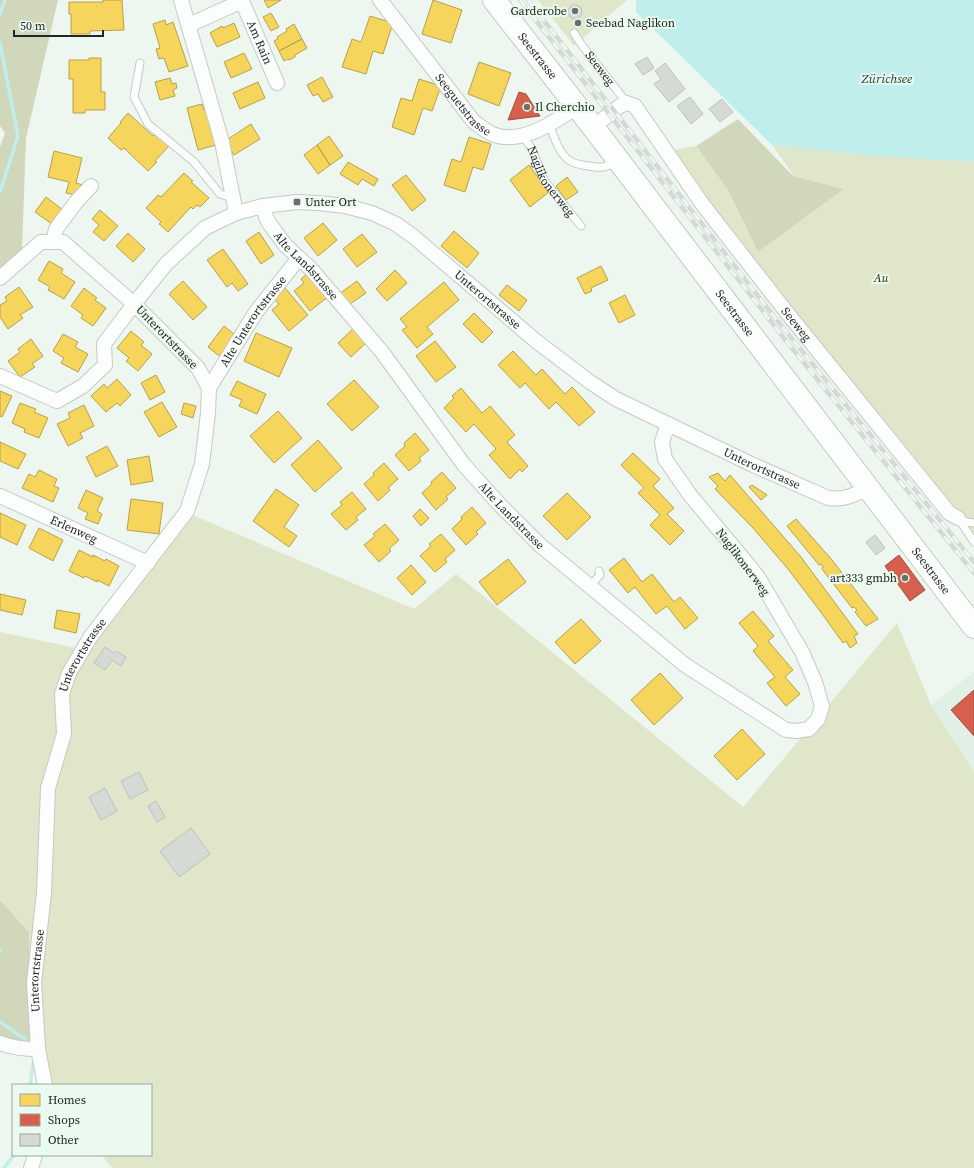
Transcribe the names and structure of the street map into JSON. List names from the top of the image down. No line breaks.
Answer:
{"streets":{"main road":["Seestrasse"],"street":["Am Rain","Seeweg","Seeguetstrasse","Naglikonerweg","Alte Landstrasse","Unterortstrasse","Alte Unterortstrasse","Erlenweg"]},"crossings":[["Seestrasse","Seeguetstrasse"],["Seestrasse","Unterortstrasse"],["Seeguetstrasse","Naglikonerweg"],["Naglikonerweg","Alte Landstrasse"],["Naglikonerweg","Unterortstrasse"],["Alte Landstrasse","Unterortstrasse"],["Alte Landstrasse","Alte Unterortstrasse"],["Unterortstrasse","Alte Unterortstrasse"],["Unterortstrasse","Erlenweg"]],"water":["Zürichsee"],"parks":["Au"],"places":{"other":["Garderobe","Seebad Naglikon","Il Cherchio","art333 gmbh"],"transit":["Unter Ort"]},"legend":["Homes","Shops","Other"],"scale_bar":"50 m"}
